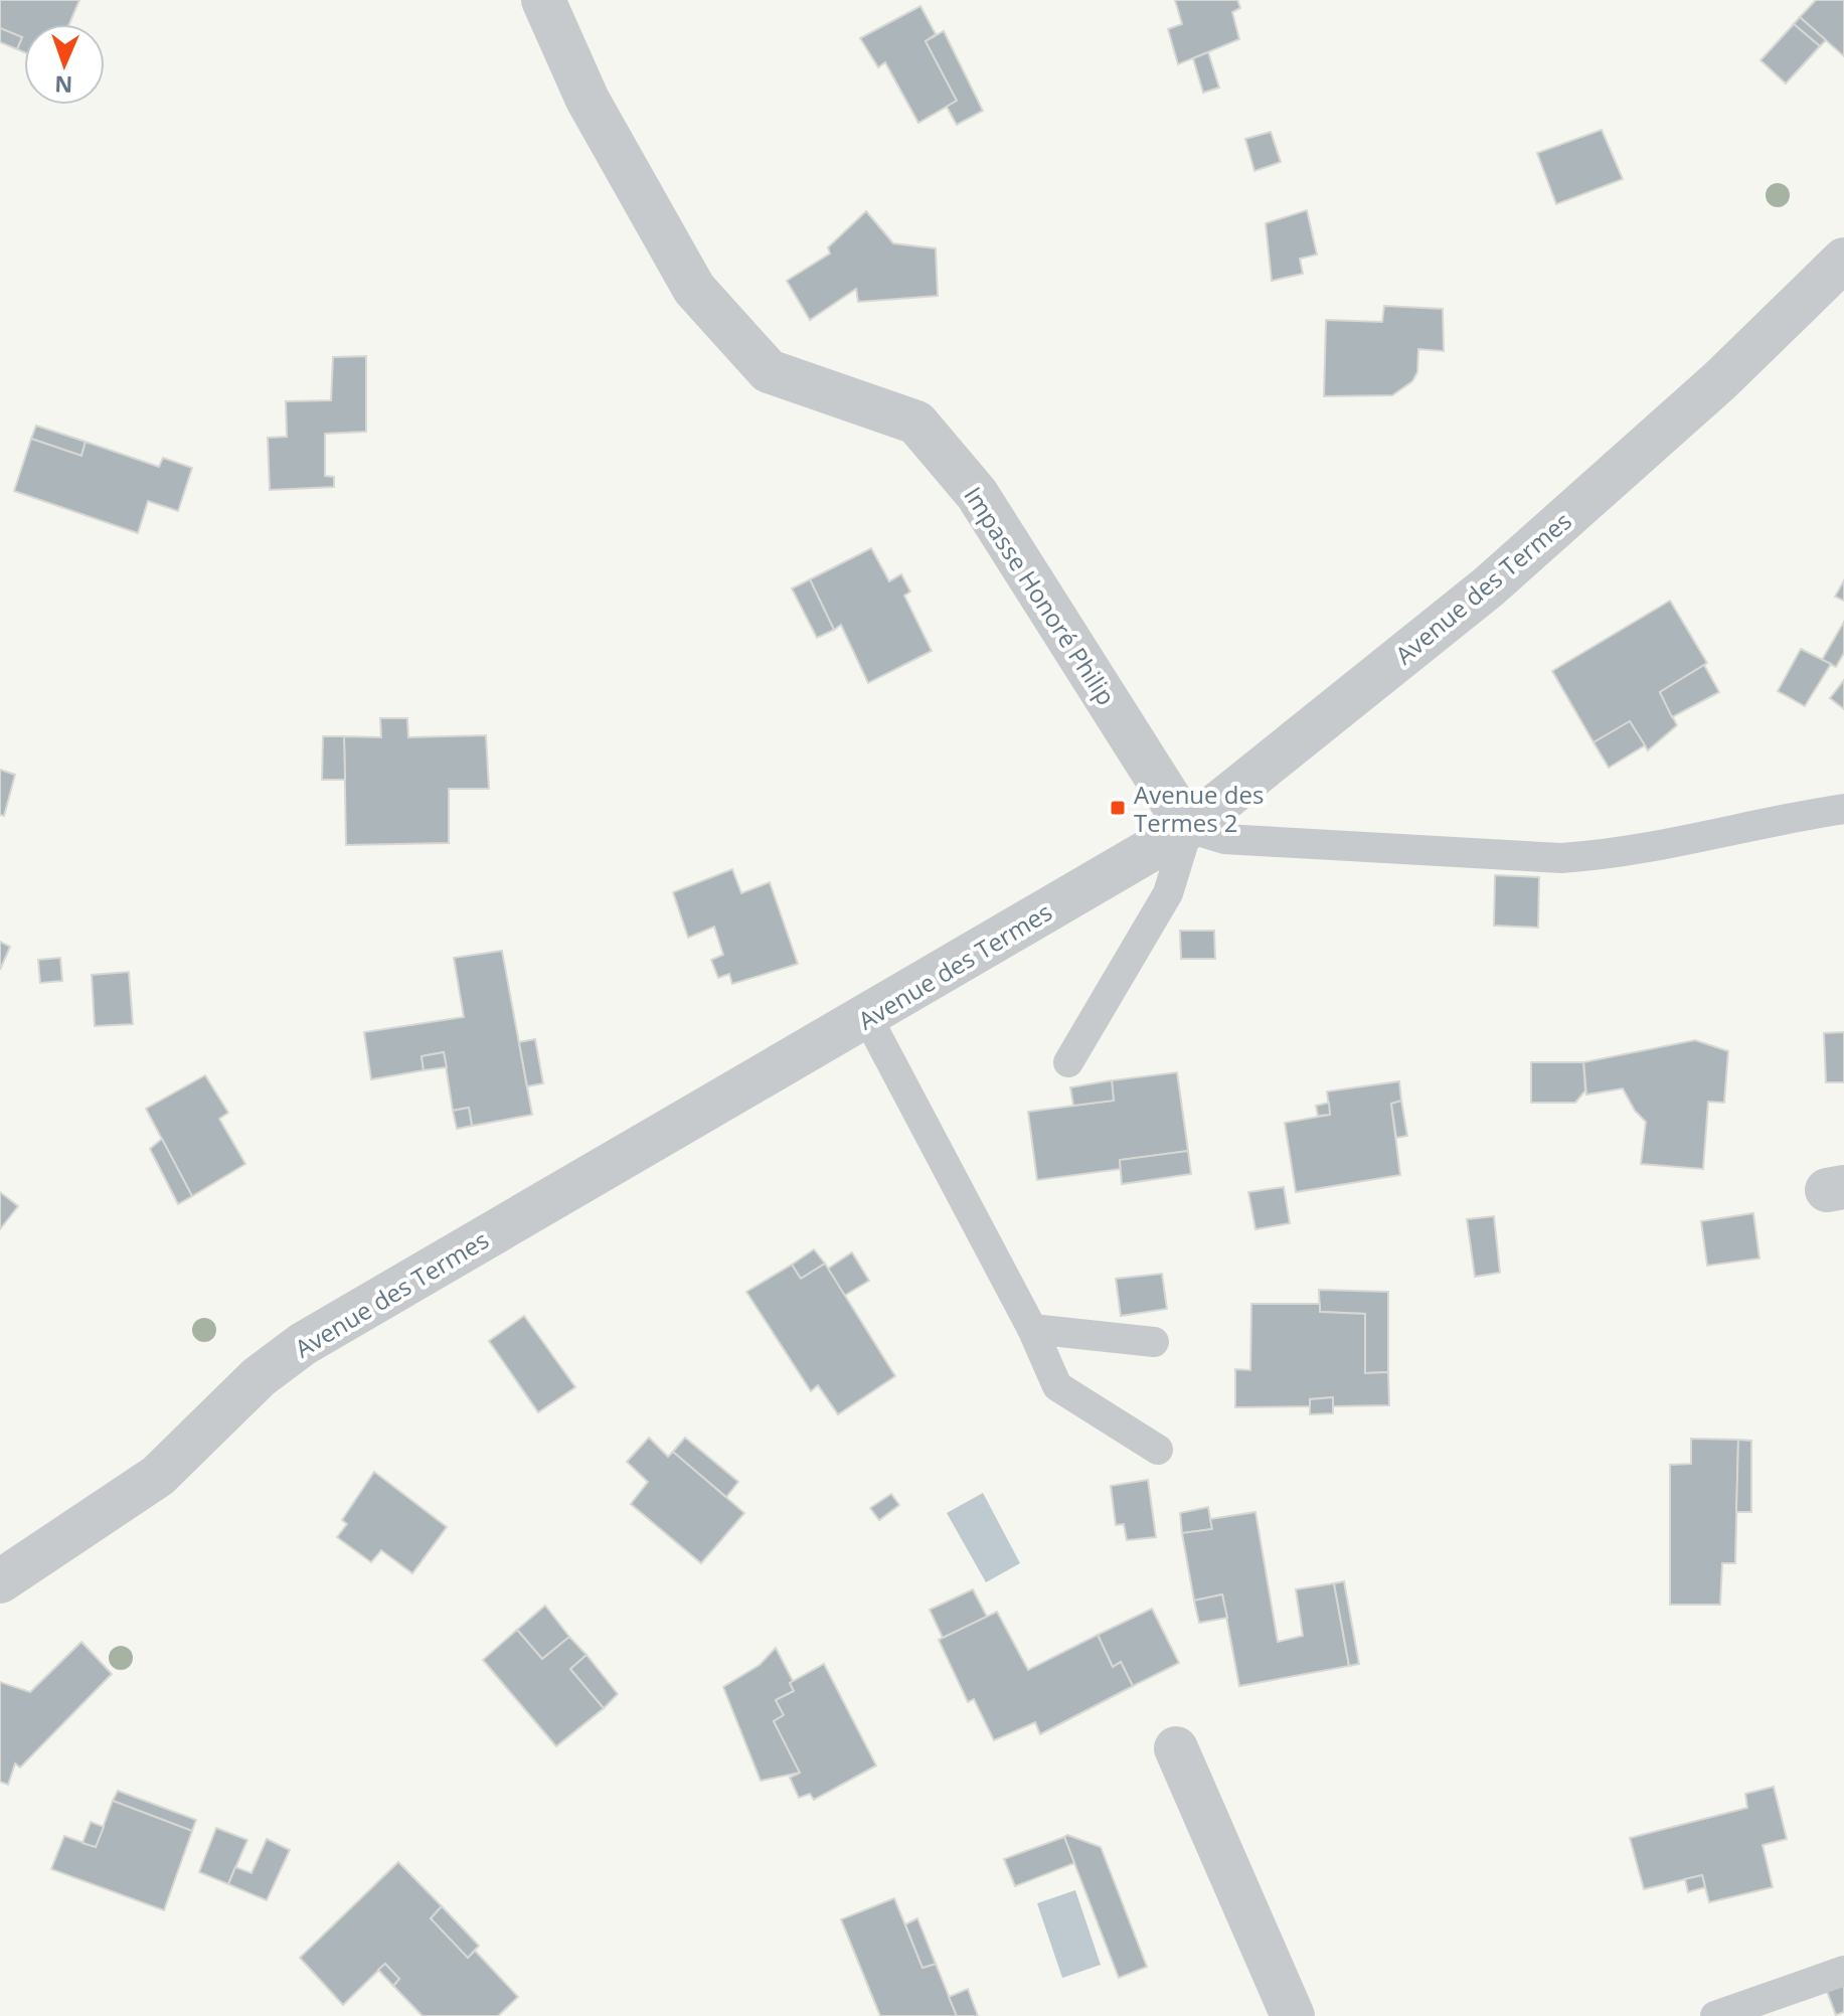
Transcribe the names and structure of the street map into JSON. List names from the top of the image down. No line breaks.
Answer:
{"streets":{"street":["Avenue des Termes","Impasse Honoré Philip"]},"crossings":[["Avenue des Termes","Impasse Honoré Philip"]],"places":{"transit":["Avenue des Termes 2"]},"north":"bottom"}
